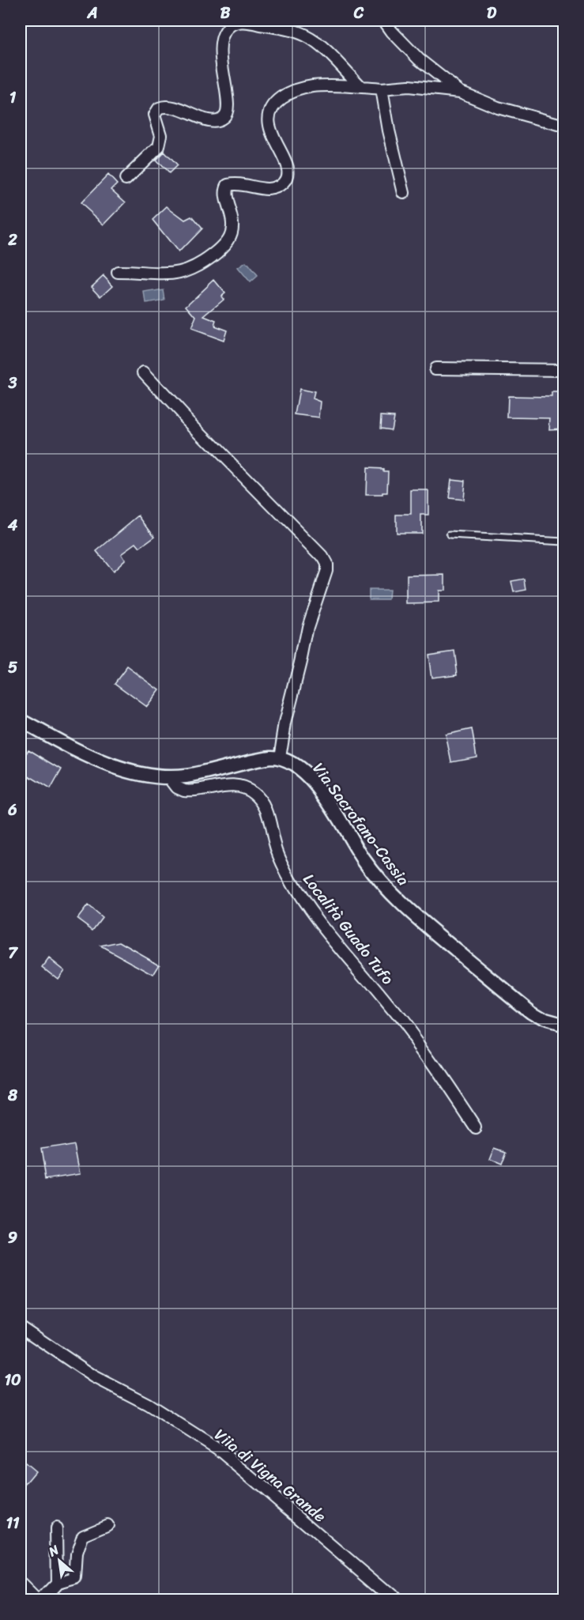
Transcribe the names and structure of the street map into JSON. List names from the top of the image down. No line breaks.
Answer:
{"streets":{"street":["Via Sacrofano-Cassia","Località Guado Tufo","Viia di Vigna Grande"]},"north":"top left","grid":{"columns":["A","B","C","D"],"rows":["1","2","3","4","5","6","7","8","9","10","11"]}}
